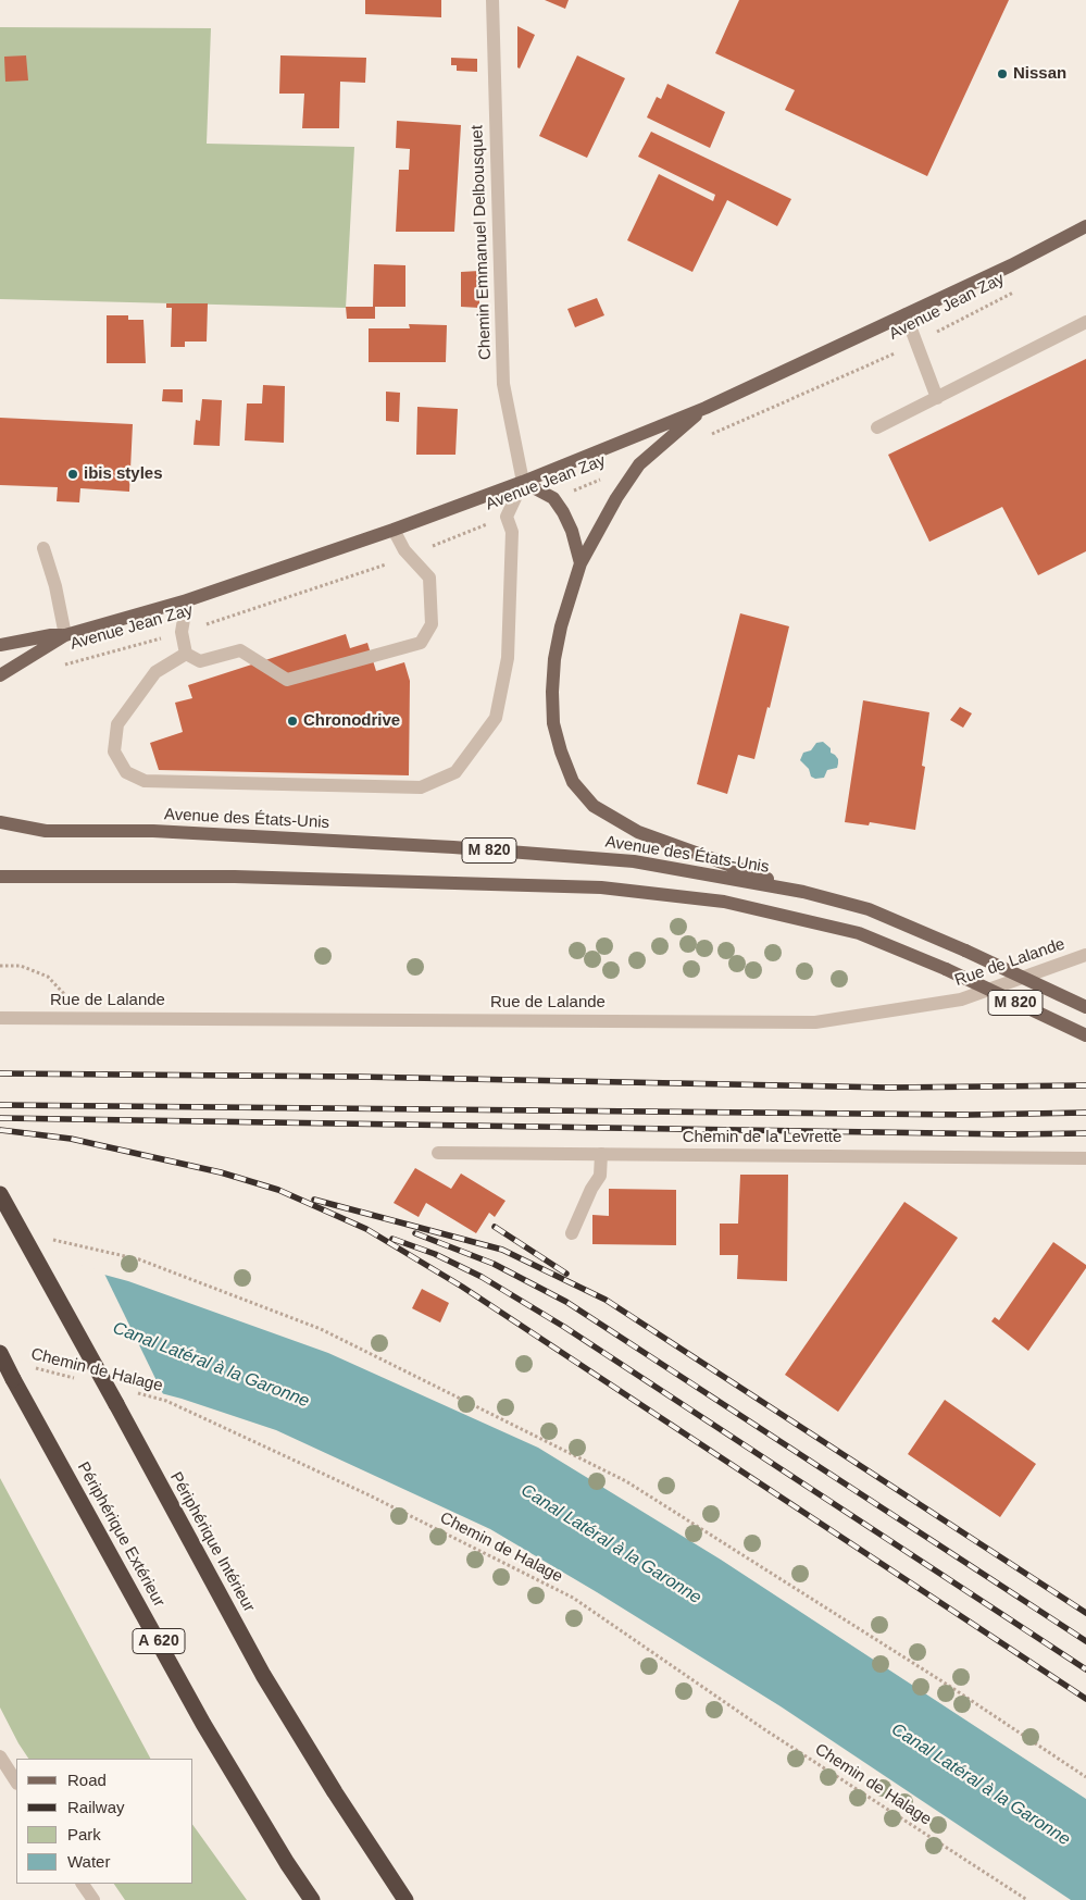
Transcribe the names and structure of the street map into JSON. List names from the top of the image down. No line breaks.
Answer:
{"streets":{"highway":["Périphérique Extérieur","Périphérique Intérieur","A 620"],"main road":["Avenue Jean Zay","Avenue des États-Unis","M 820"],"street":["Chemin Emmanuel Delbousquet","Rue de Lalande","Chemin de la Levrette"],"path":["Chemin de Halage"]},"crossings":[["Chemin Emmanuel Delbousquet","Avenue Jean Zay"]],"water":["Canal Latéral à la Garonne"],"places":["Nissan","ibis styles","Chronodrive"],"legend":["Road","Railway","Park","Water"]}
